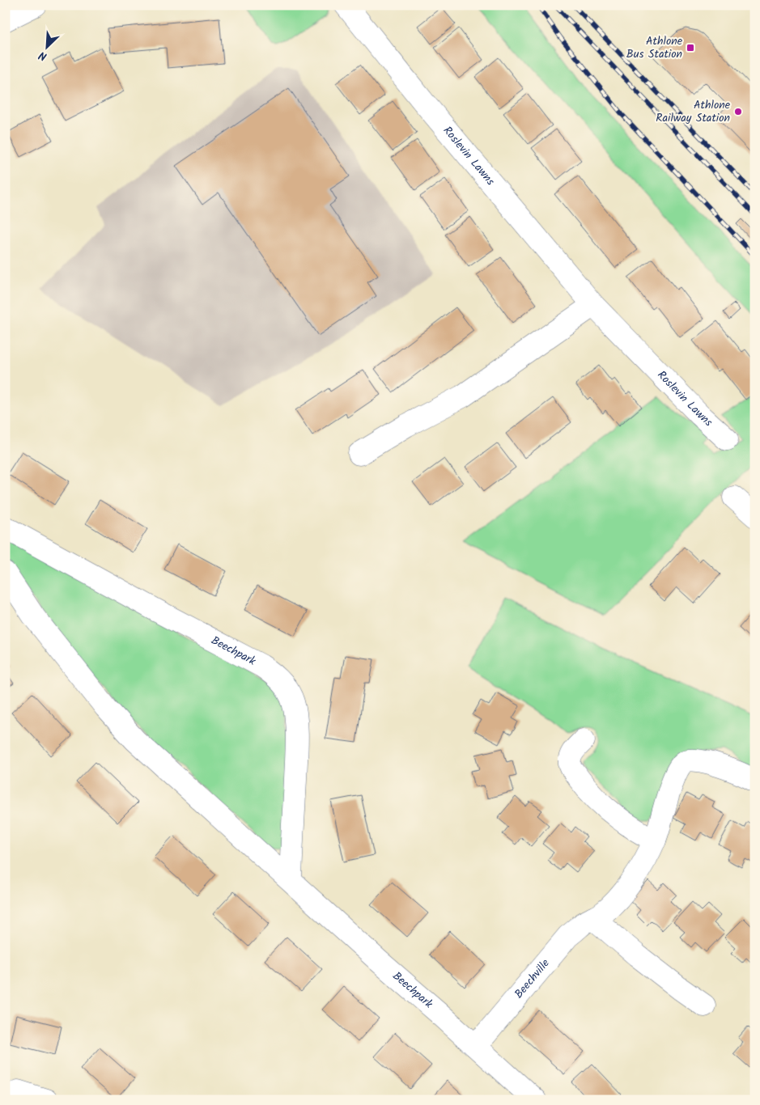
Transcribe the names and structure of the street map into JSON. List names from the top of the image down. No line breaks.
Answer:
{"streets":{"street":["Roslevin Lawns","Beechpark","Beechville"]},"crossings":[["Beechpark","Beechville"]],"places":{"transit":["Athlone Bus Station"],"other":["Athlone Railway Station"]},"north":"bottom left"}
